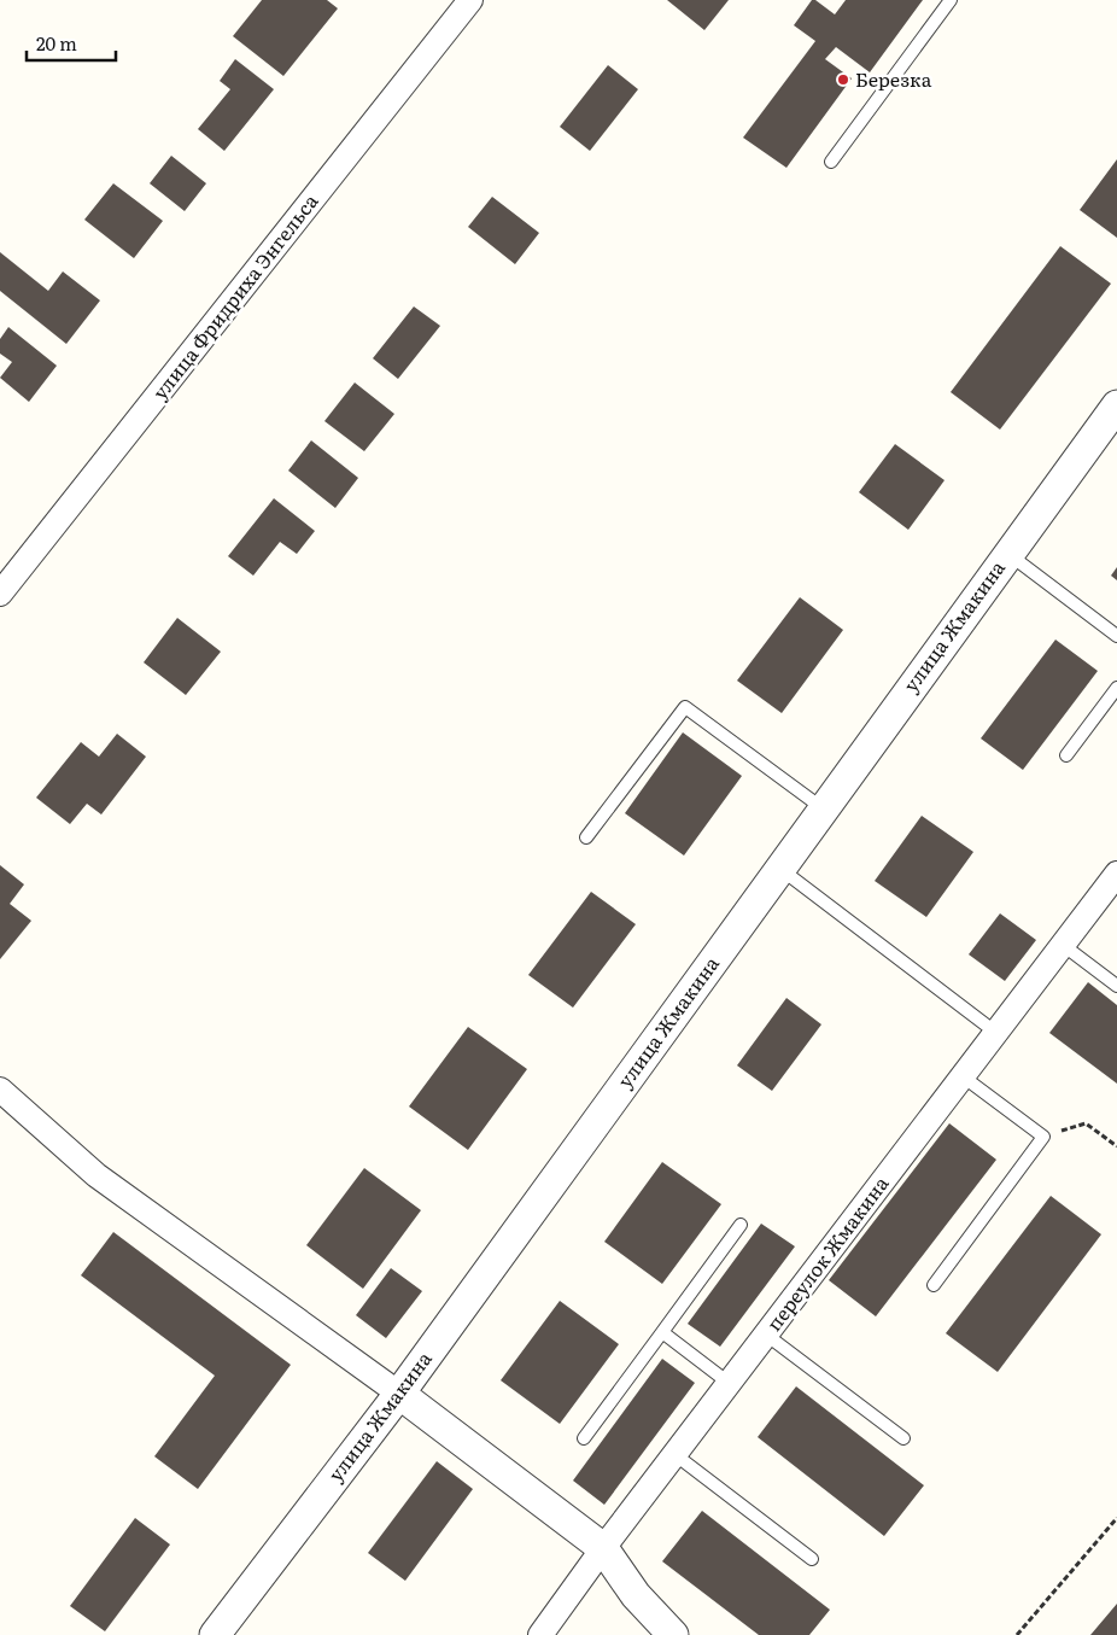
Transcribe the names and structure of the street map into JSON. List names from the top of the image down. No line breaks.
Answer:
{"streets":{"street":["улица Фридриха Энгельса","улица Жмакина","переулок Жмакина"]},"places":["Березка"],"scale_bar":"20 m"}
